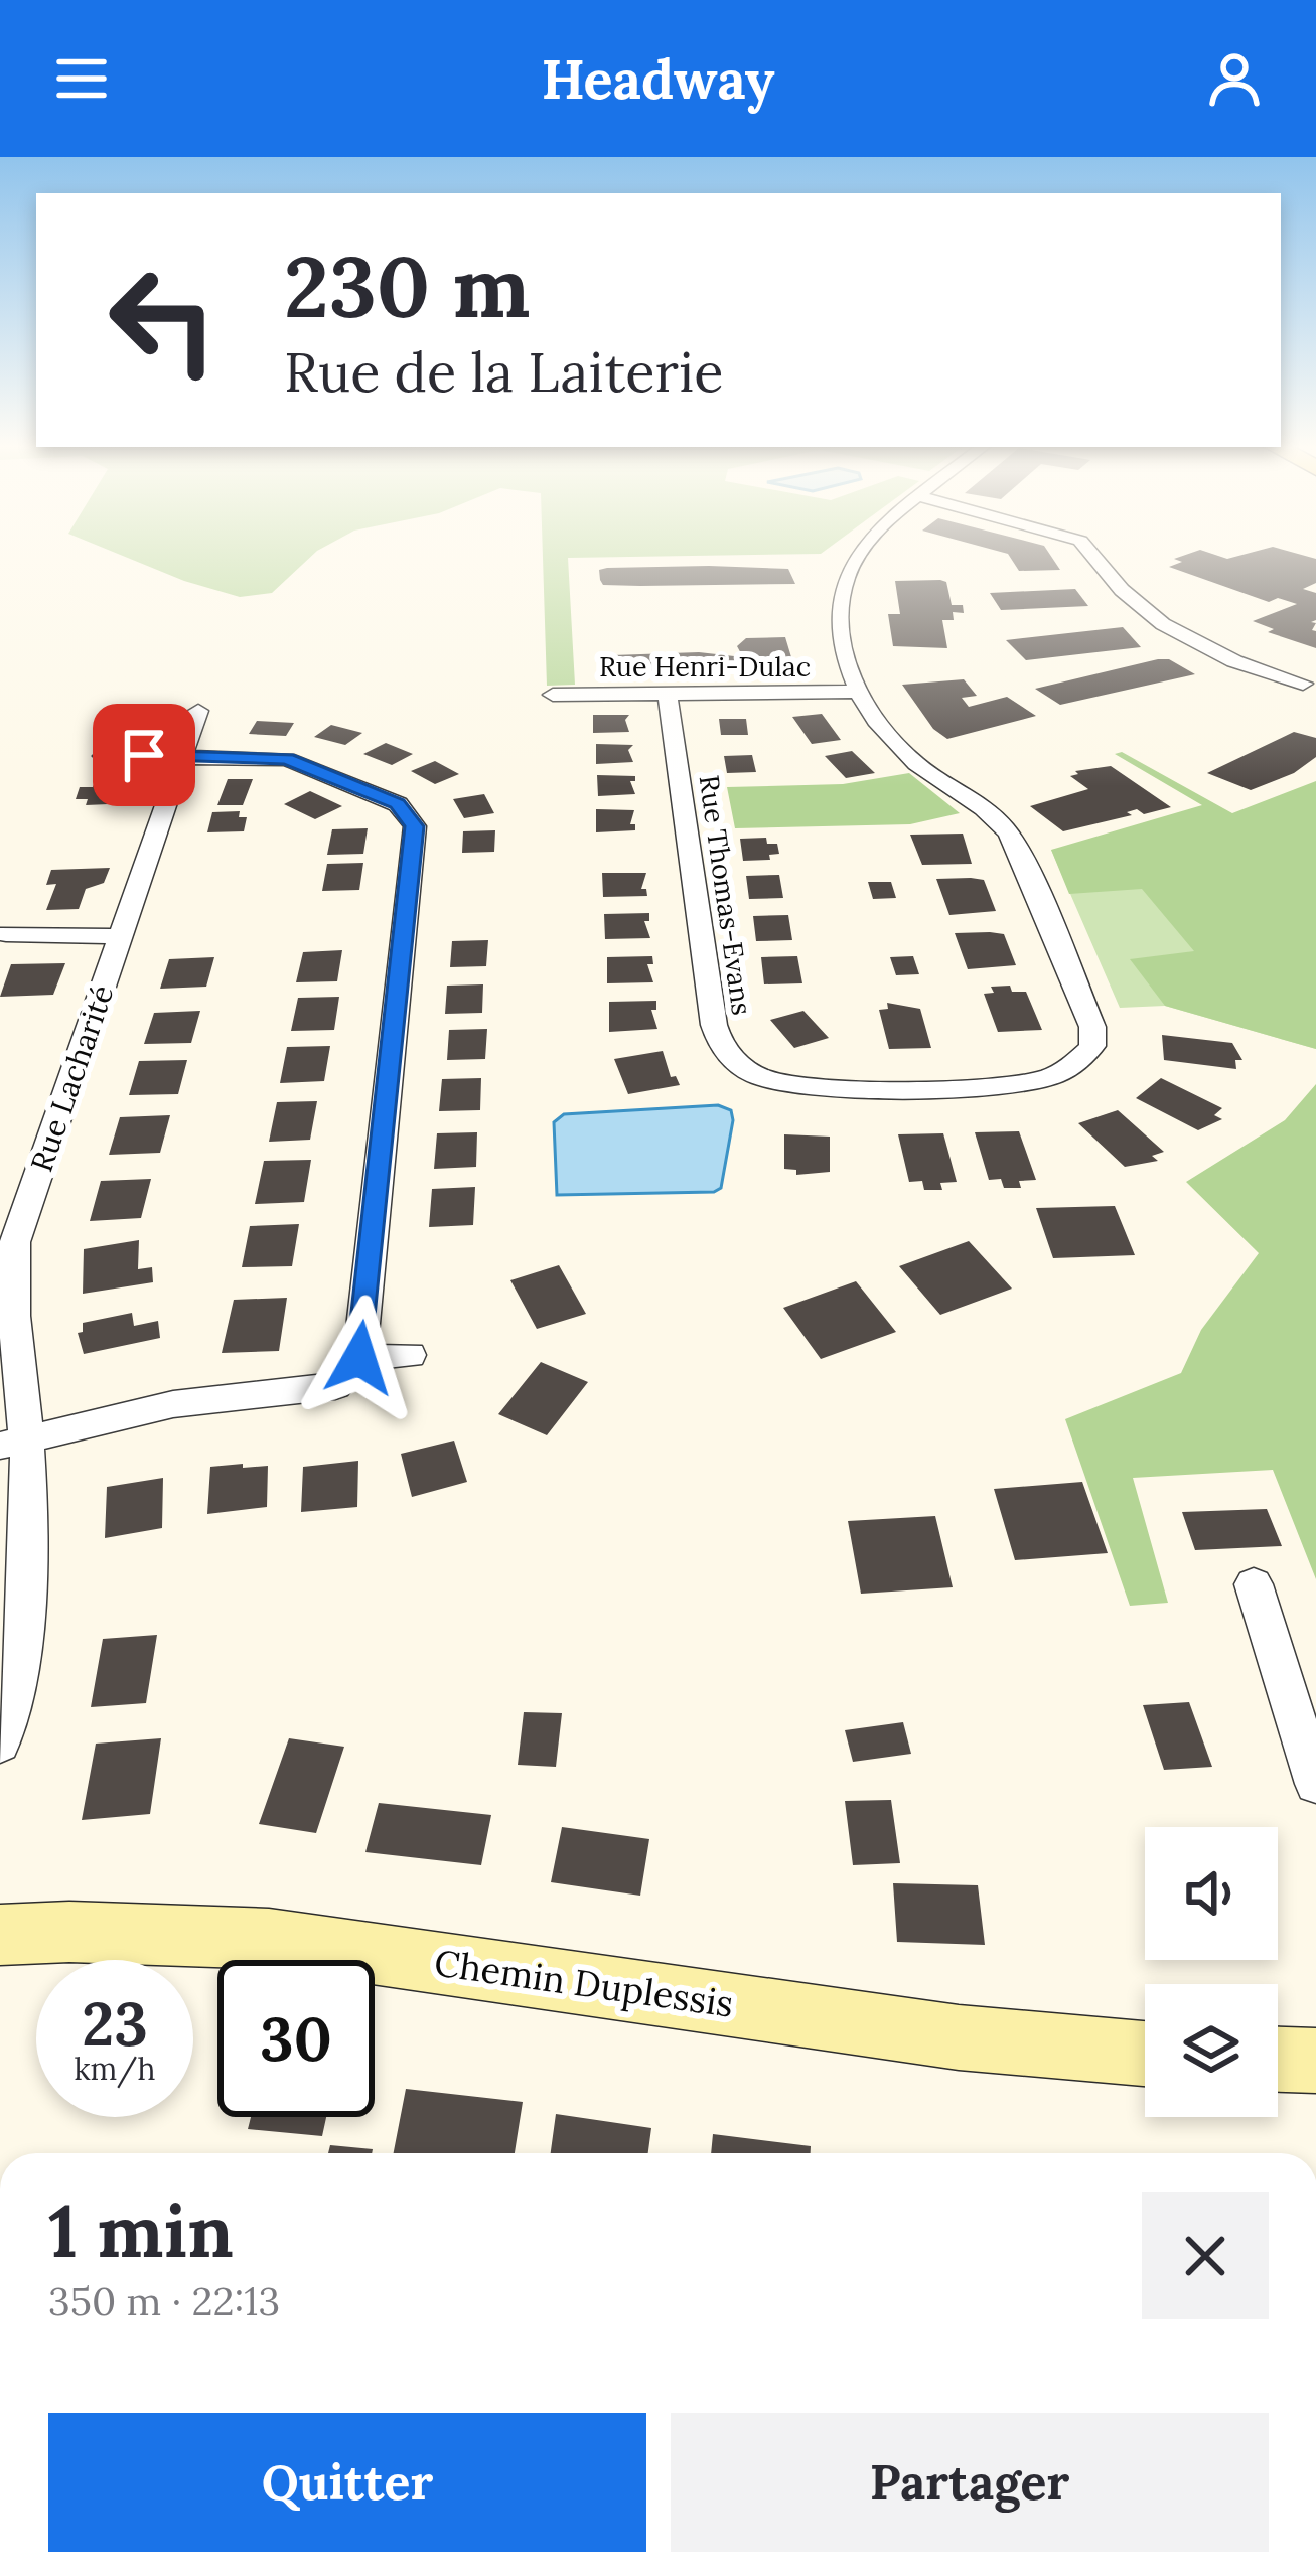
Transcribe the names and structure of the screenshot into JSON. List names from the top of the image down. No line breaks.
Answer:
{"streets":{"street":["Rue Henri-Dulac","Rue Thomas-Evans","Rue Lacharité","Chemin Duplessis"]},"crossings":[["Rue Henri-Dulac","Rue Thomas-Evans"]],"page":{"header":"Headway","turn":["230 m","Rue de la Laiterie"],"speed":"23 km/h","limit":"30","heading":["1 min","350 m · 22:13"],"buttons":["Quitter","Partager"]}}
